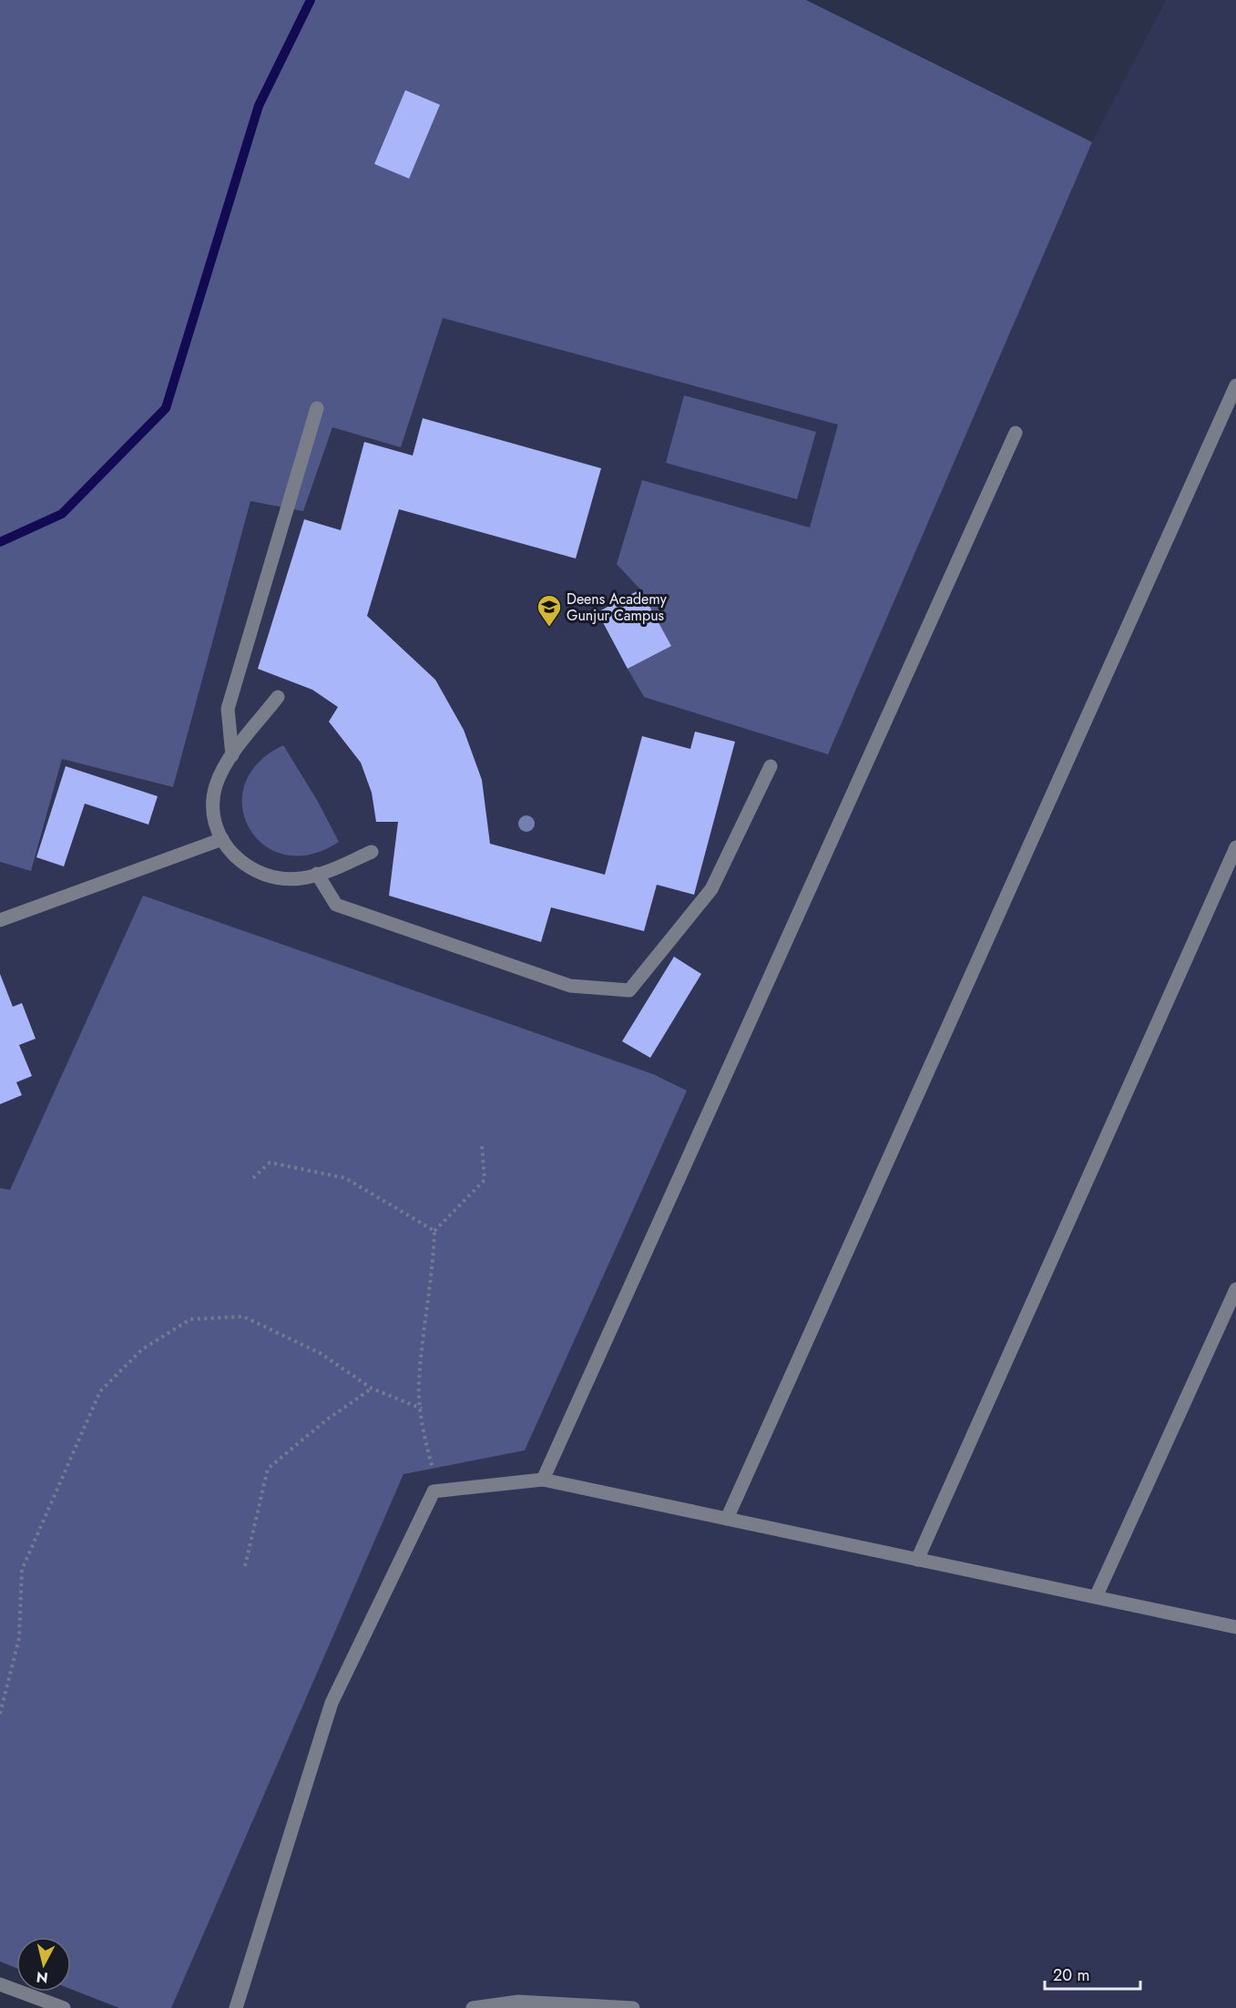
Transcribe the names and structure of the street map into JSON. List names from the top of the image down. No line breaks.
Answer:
{"places":{"school or university":["Deens Academy Gunjur Campus"]},"scale_bar":"20 m","north":"bottom"}
